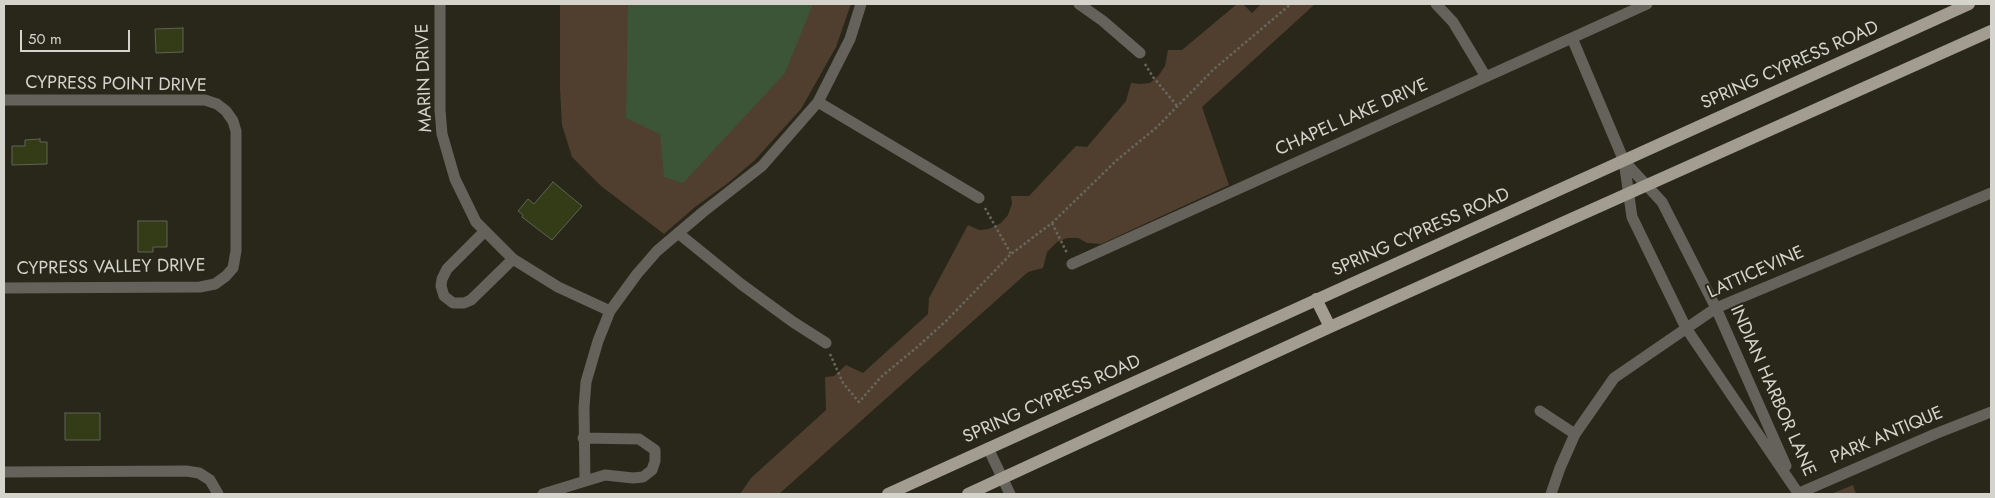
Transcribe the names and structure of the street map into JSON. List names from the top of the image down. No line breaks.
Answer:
{"streets":{"main road":["SPRING CYPRESS ROAD"],"street":["MARIN DRIVE","CYPRESS POINT DRIVE","CHAPEL LAKE DRIVE","CYPRESS VALLEY DRIVE","LATTICEVINE","INDIAN HARBOR LANE","PARK ANTIQUE"]},"crossings":[["SPRING CYPRESS ROAD","INDIAN HARBOR LANE"],["CYPRESS POINT DRIVE","CYPRESS VALLEY DRIVE"],["CHAPEL LAKE DRIVE","INDIAN HARBOR LANE"],["LATTICEVINE","INDIAN HARBOR LANE"],["INDIAN HARBOR LANE","PARK ANTIQUE"]],"scale_bar":"50 m"}
